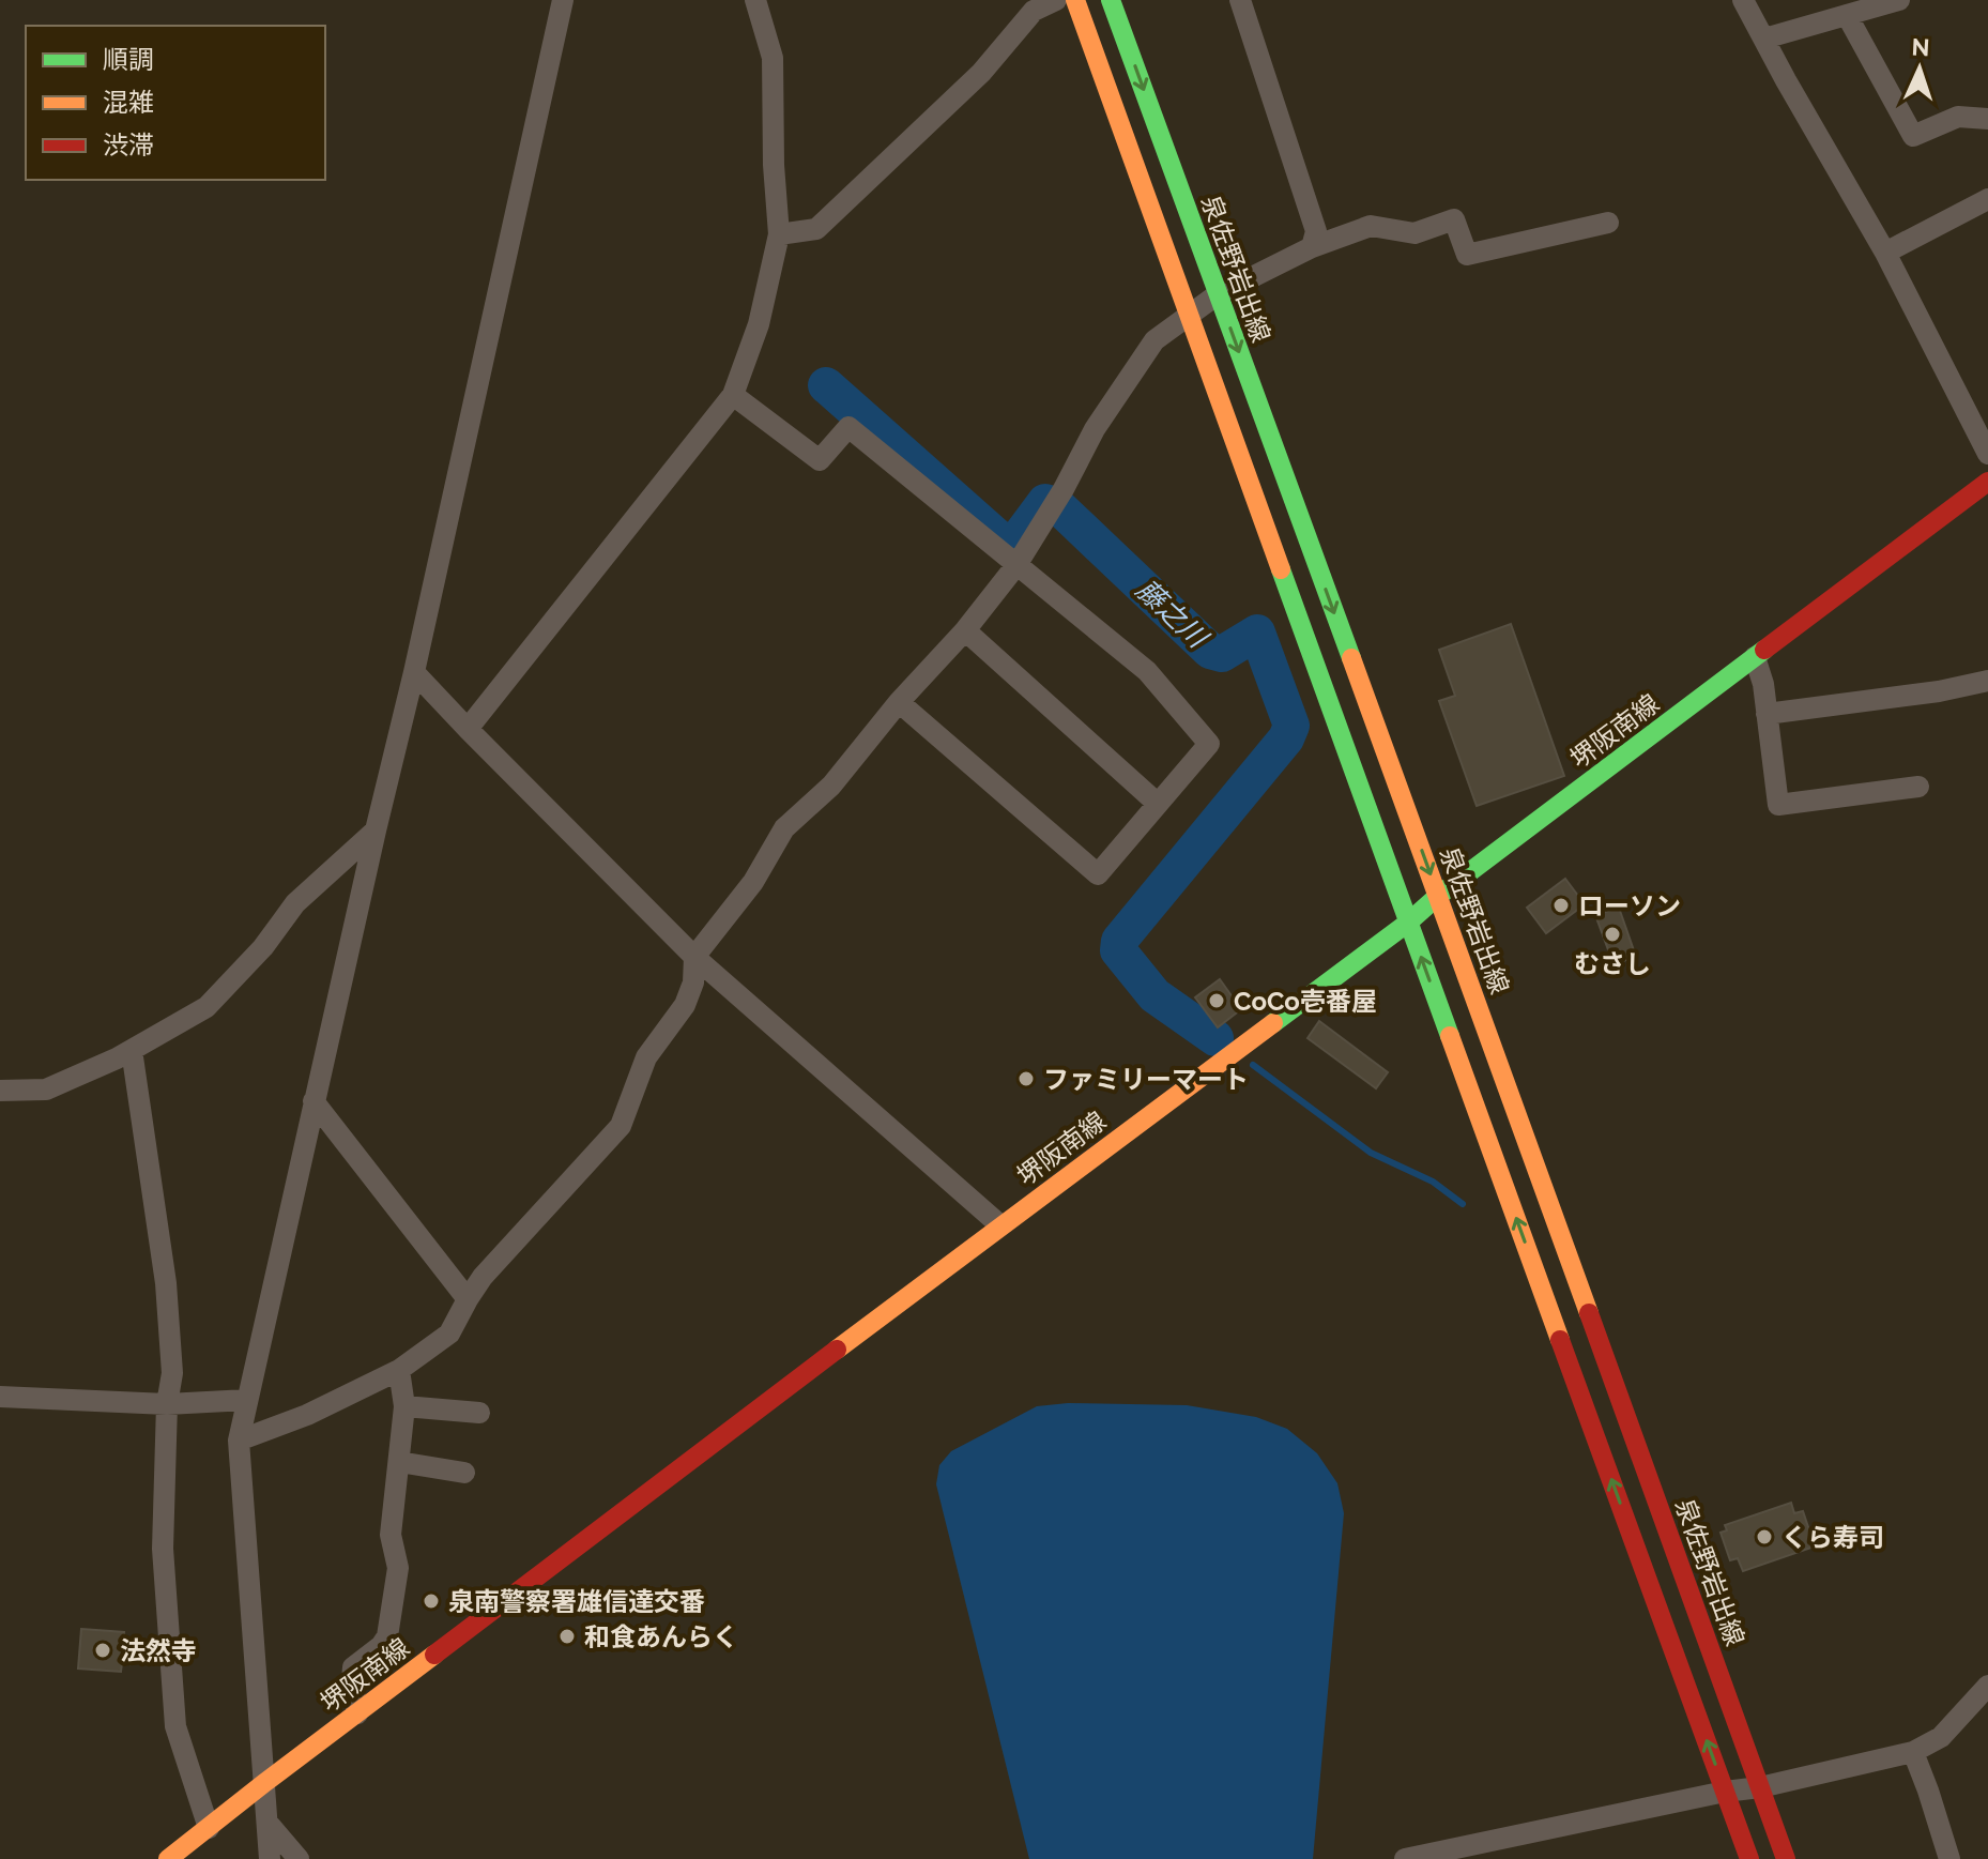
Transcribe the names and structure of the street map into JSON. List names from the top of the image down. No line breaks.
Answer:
{"streets":{"main road":["泉佐野岩出線","堺阪南線"]},"crossings":[["泉佐野岩出線","堺阪南線"]],"water":["藤之川"],"places":["ローソン","むさし","CoCo壱番屋","ファミリーマート","くら寿司","泉南警察署雄信達交番","和食あんらく","法然寺"],"legend":["順調","混雑","渋滞"],"north":"top"}
